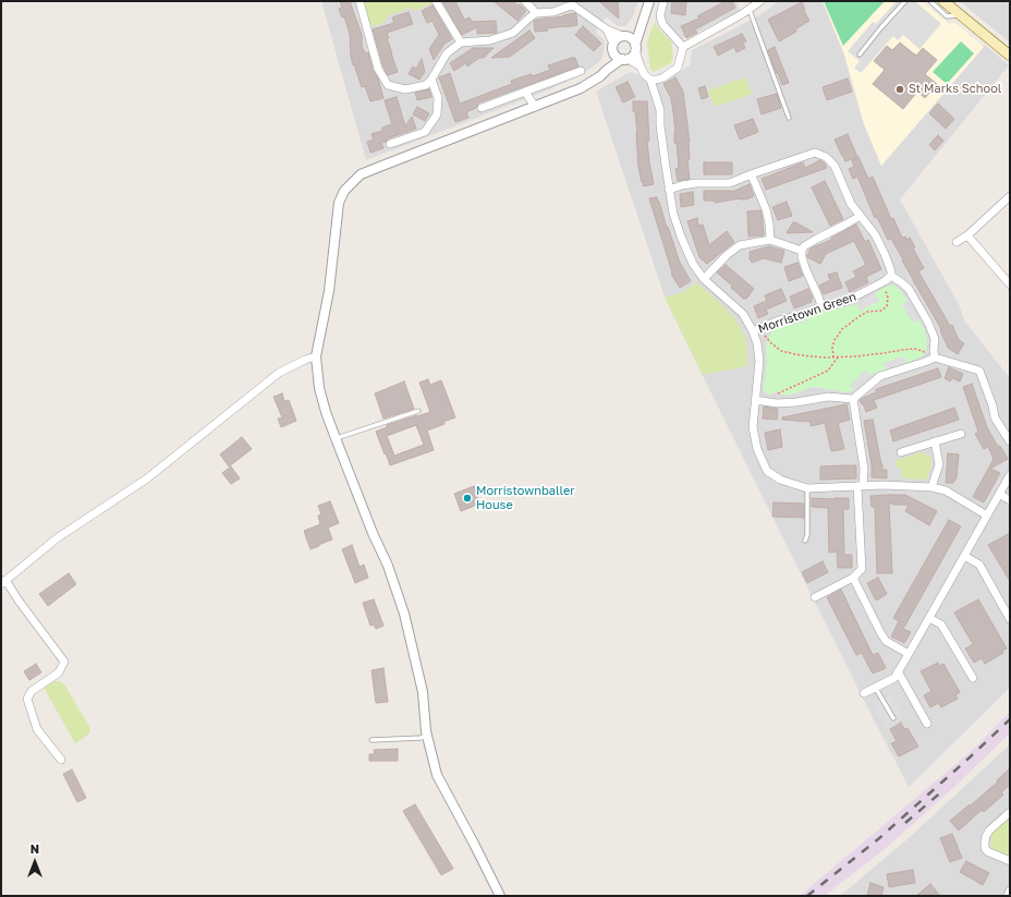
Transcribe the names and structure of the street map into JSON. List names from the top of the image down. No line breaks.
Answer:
{"streets":{"street":["Morristown Green"]},"places":["St Marks School","Morristownballer House"],"north":"top"}
